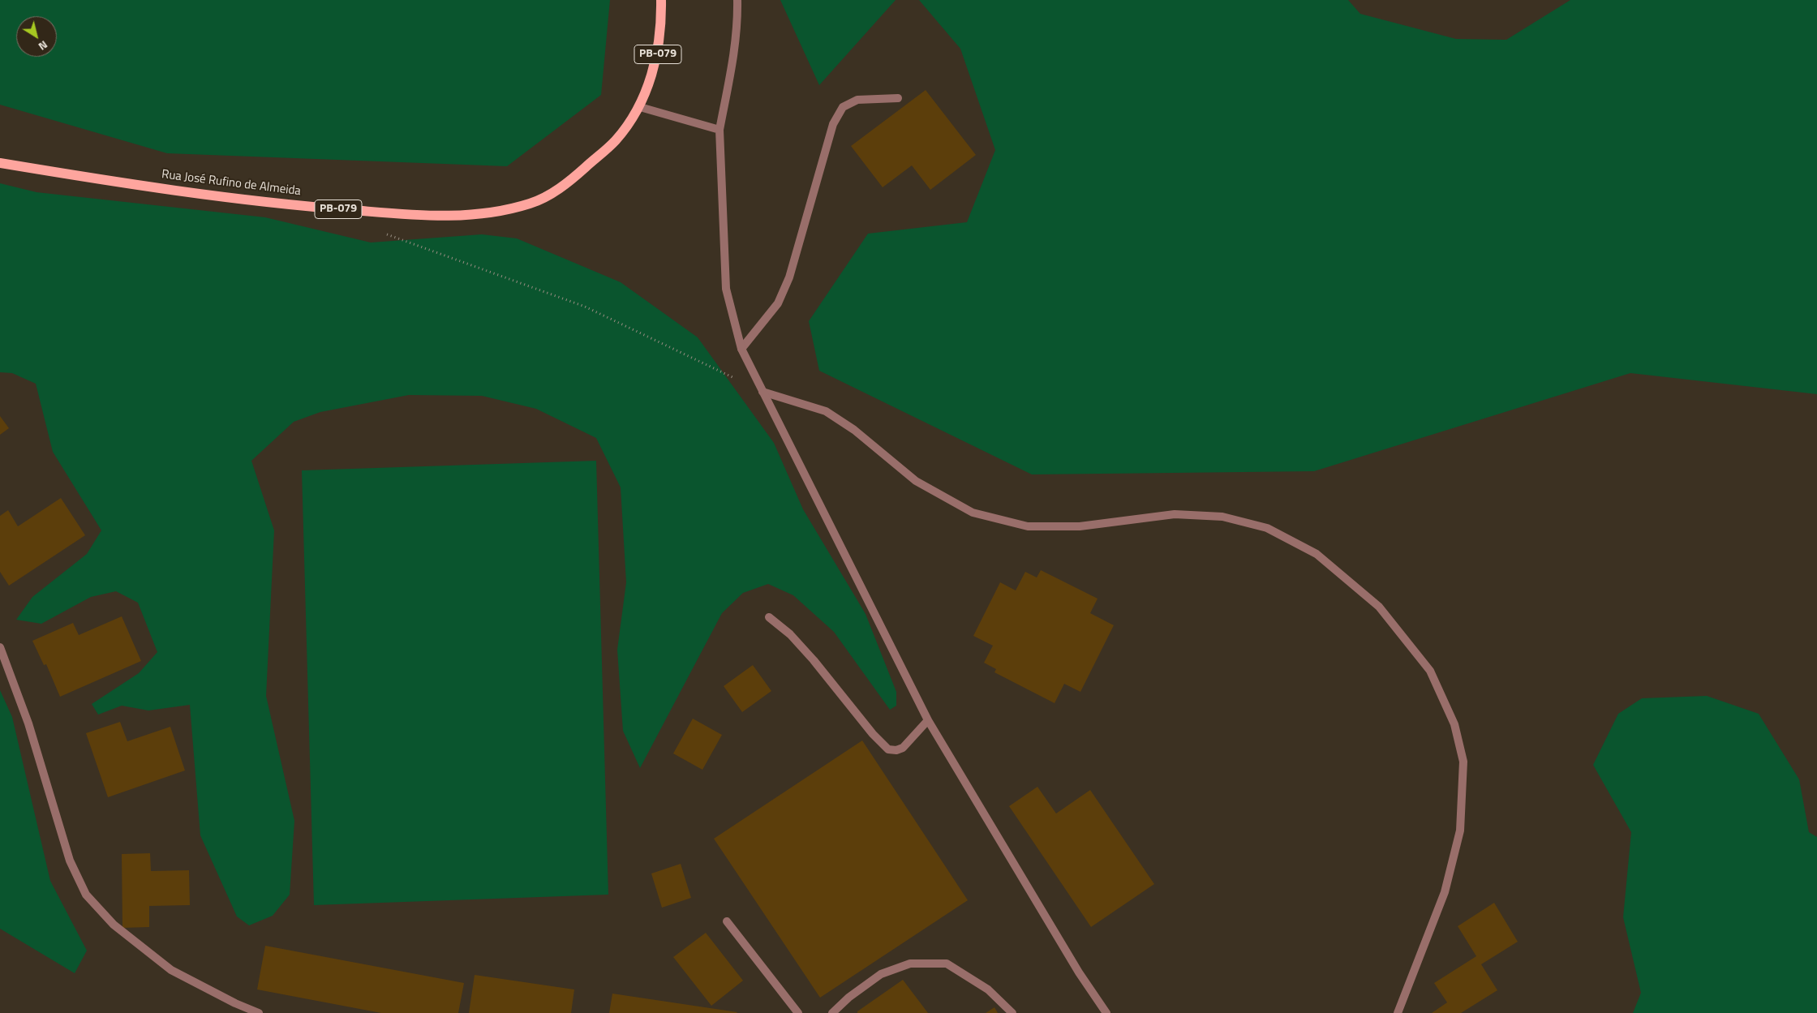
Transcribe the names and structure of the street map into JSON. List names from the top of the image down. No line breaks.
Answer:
{"streets":{"main road":["PB-079","Rua José Rufino de Almeida"]},"crossings":[["PB-079","Rua José Rufino de Almeida"]],"north":"bottom right"}
